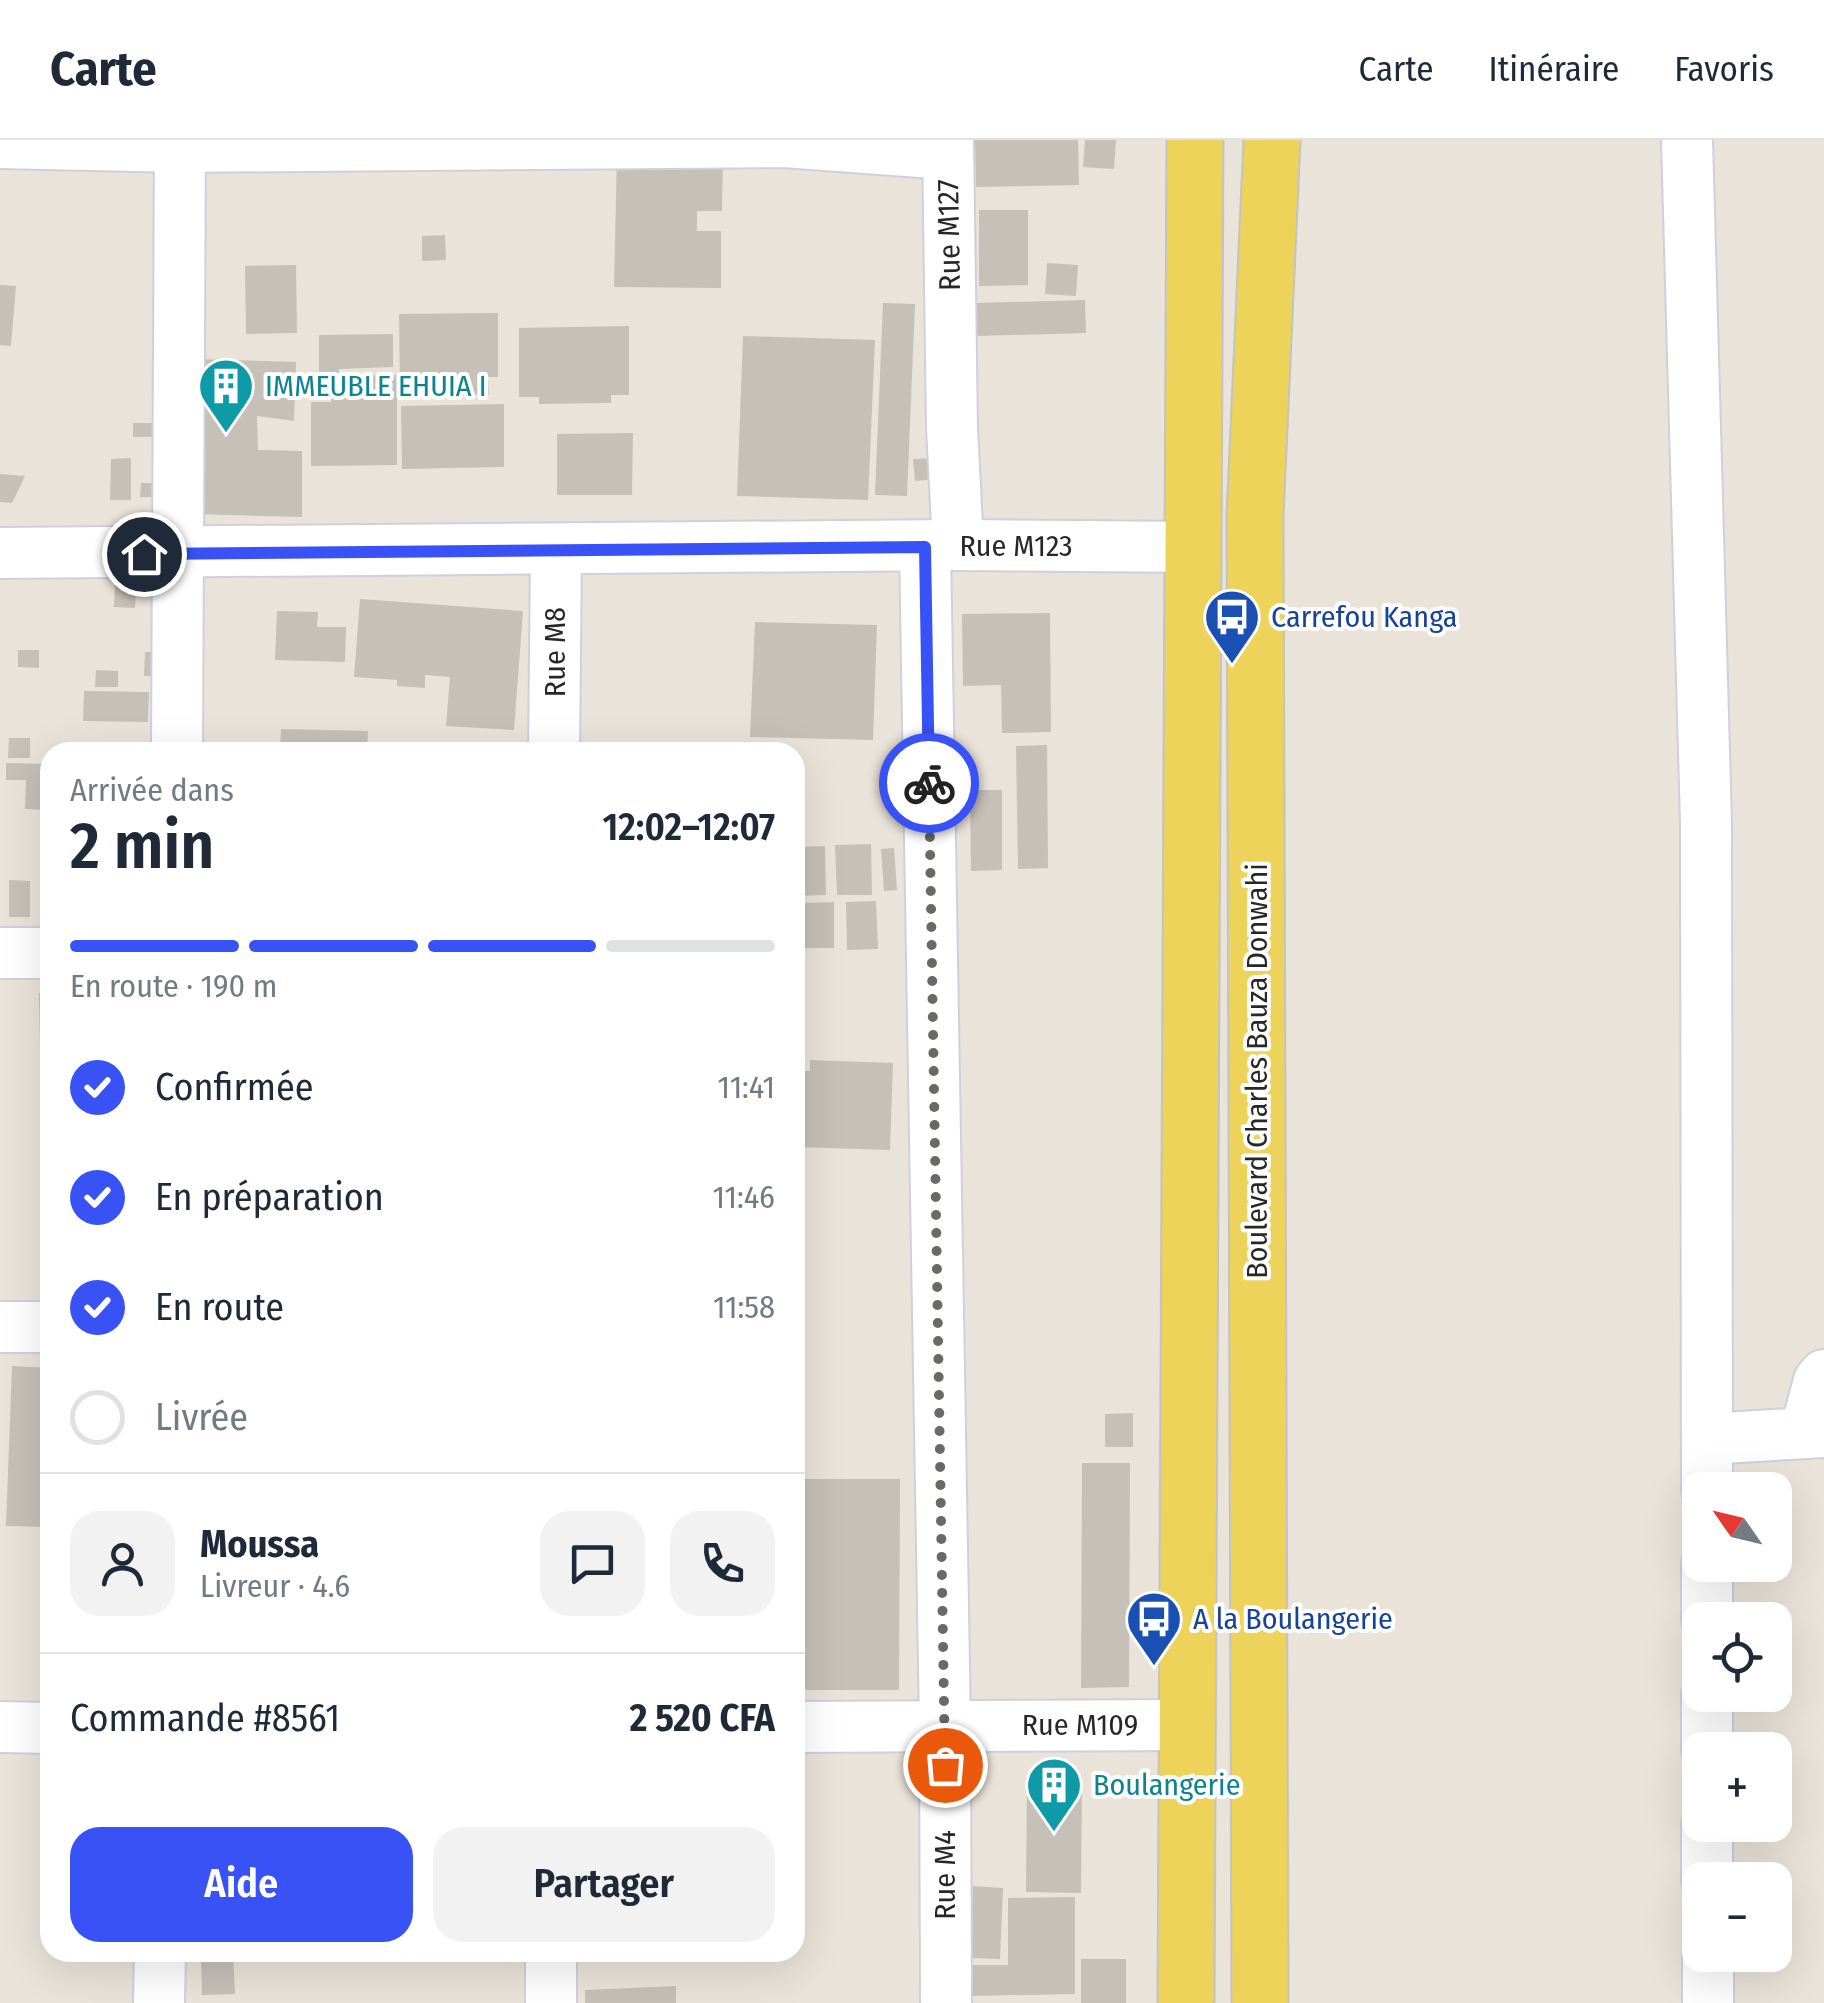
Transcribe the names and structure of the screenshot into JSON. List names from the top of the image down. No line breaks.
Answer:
{"streets":{"main road":["Boulevard Charles Bauza Donwahi"],"street":["Rue M127","Rue M123","Rue M8","Rue M109","Rue M4"]},"crossings":[["Rue M127","Rue M123"],["Rue M127","Rue M4"],["Rue M123","Rue M8"],["Rue M123","Rue M4"],["Rue M109","Rue M4"]],"places":{"building":["IMMEUBLE EHUIA I","Boulangerie"],"bus stop":["Carrefou Kanga","A la Boulangerie"]},"north":"top left","page":{"header":"Carte","nav":["Carte","Itinéraire","Favoris"],"heading":["2 min","Arrivée dans","12:02–12:07"],"panel":["Moussa","Livreur · 4.6","Commande #8561","2 520 CFA"],"bar":"En route · 190 m","list":[["Confirmée","11:41"],["En préparation","11:46"],["En route","11:58"],"Livrée"],"map_buttons":["+","−"],"buttons":["Aide","Partager"]}}
